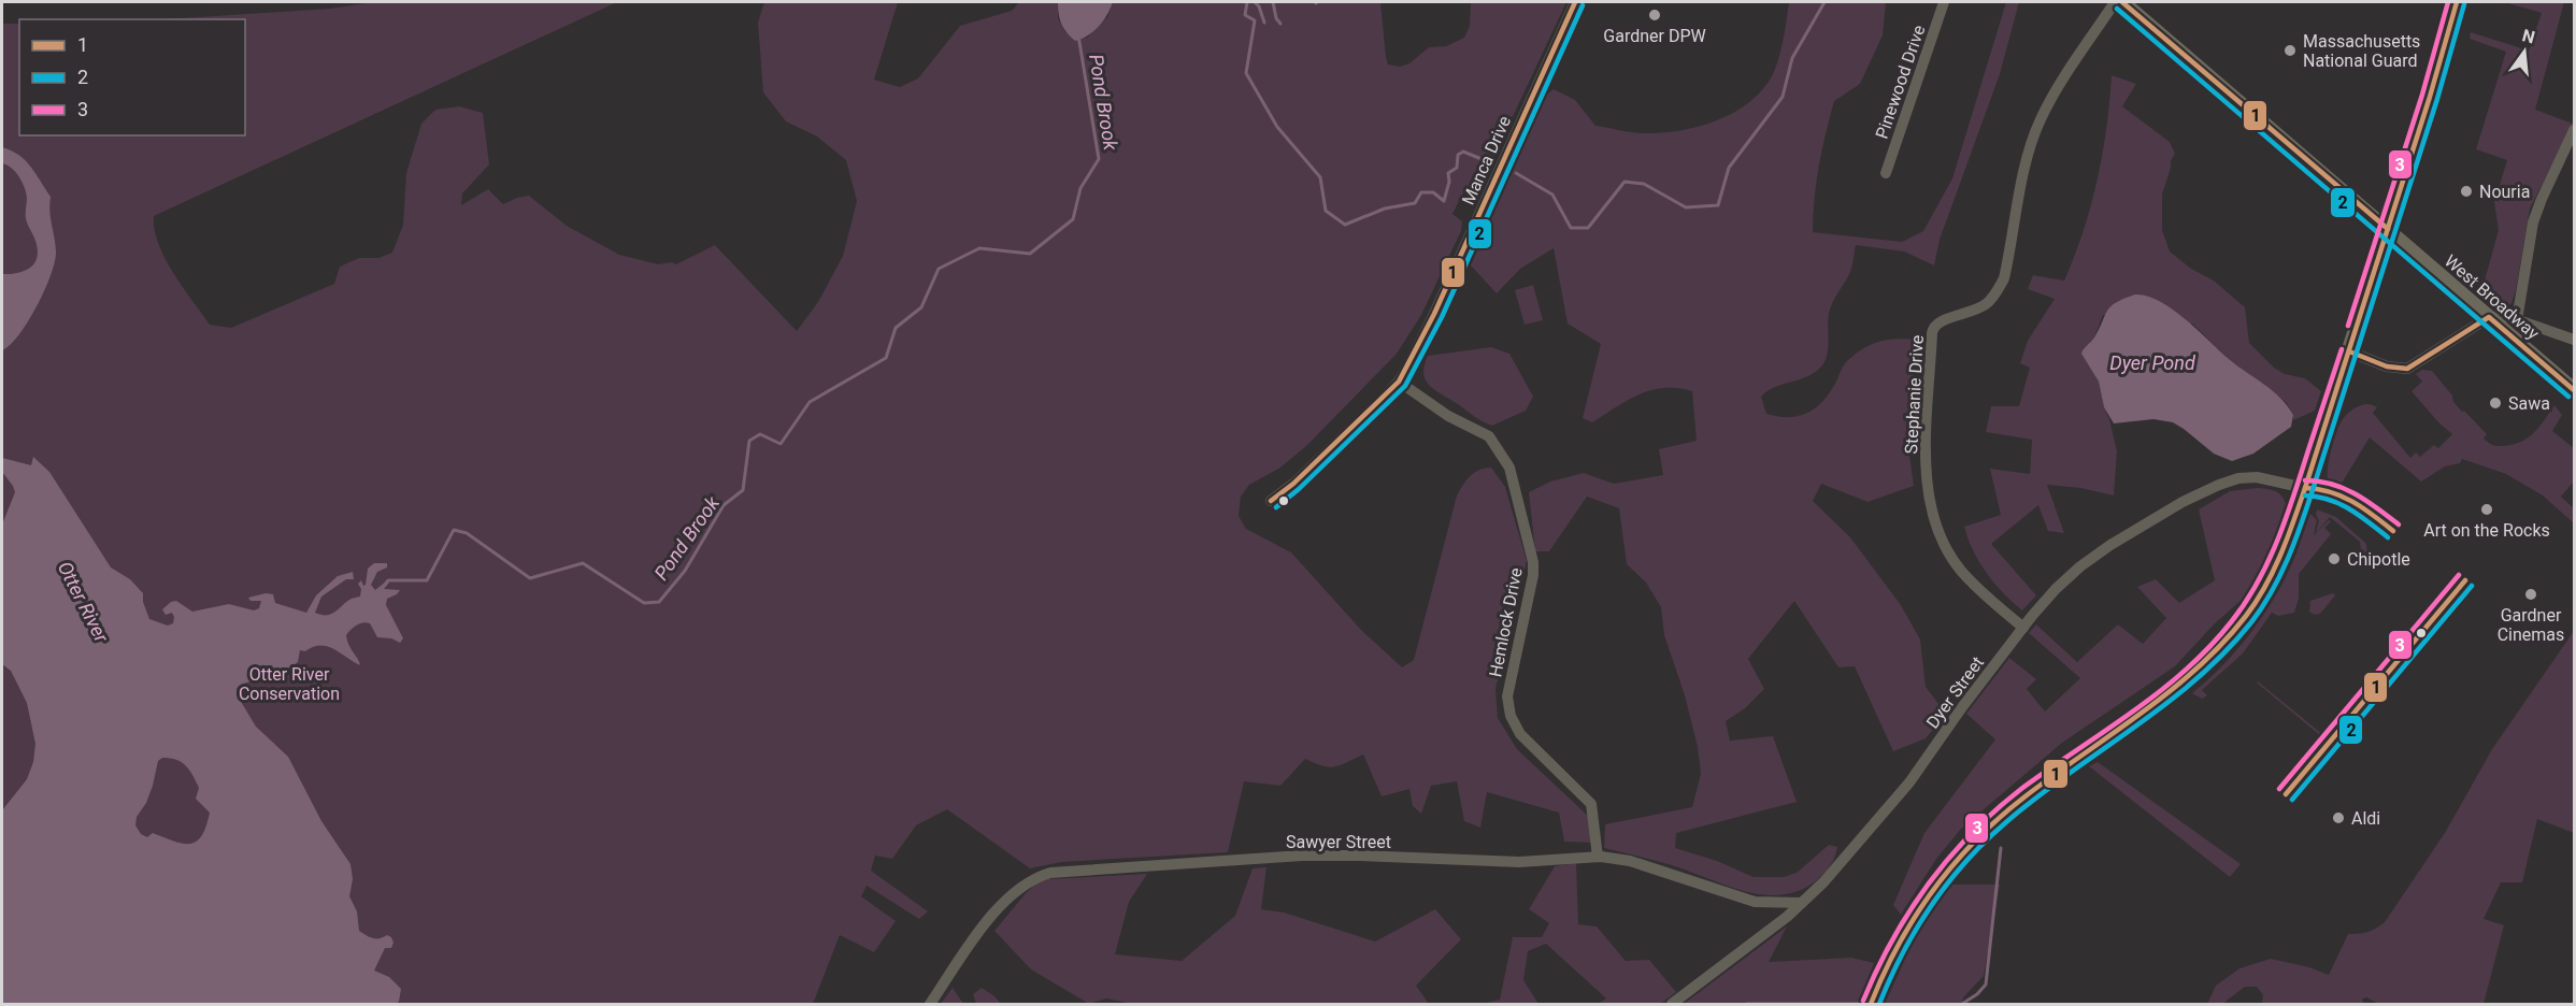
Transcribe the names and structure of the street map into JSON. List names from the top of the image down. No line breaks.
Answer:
{"streets":{"main road":["West Broadway"],"street":["Pinewood Drive","Manca Drive","Stephanie Drive","Hemlock Drive","Dyer Street","Sawyer Street"]},"crossings":[["Manca Drive","Hemlock Drive"],["Stephanie Drive","Dyer Street"],["Hemlock Drive","Sawyer Street"],["Dyer Street","Sawyer Street"]],"water":["Pond Brook","Dyer Pond","Otter River"],"parks":["Otter River Conservation"],"places":["Gardner DPW","Massachusetts National Guard","Nouria","Sawa","Art on the Rocks","Chipotle","Gardner Cinemas","Aldi"],"lines":["transit line 1","transit line 3","transit line 2"],"legend":["1","2","3"],"north":"top"}
